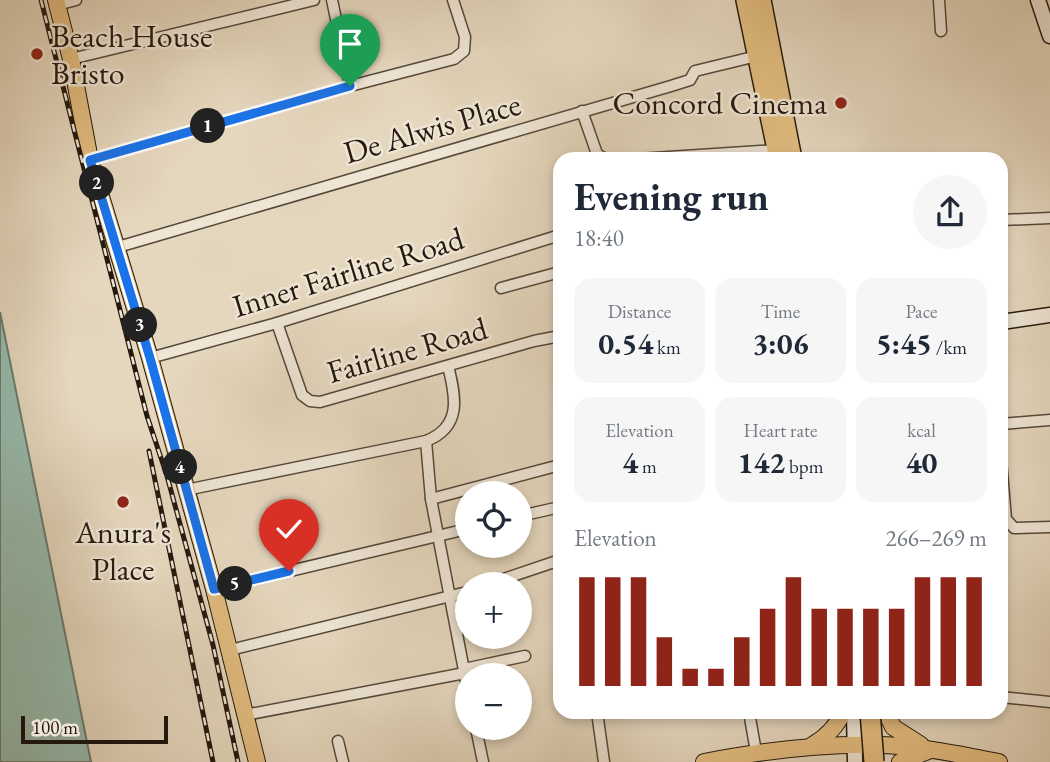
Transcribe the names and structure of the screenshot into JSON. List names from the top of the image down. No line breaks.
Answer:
{"streets":{"street":["De Alwis Place","Inner Fairline Road","Fairline Road"]},"crossings":[["Inner Fairline Road","Fairline Road"]],"places":["Beach House Bristo","Concord Cinema","Anura's Place"],"scale_bar":"100 m","page":{"pins":["1","2","3","4","5"],"heading":["Evening run","18:40"],"stats":[["Distance","0.54 km"],["Time","3:06"],["Pace","5:45 /km"],["Elevation","4 m"],["Heart rate","142 bpm"],["kcal","40"]],"map_buttons":["+","−"],"chart":["Elevation","266–269 m"],"scale":"100 m"}}
